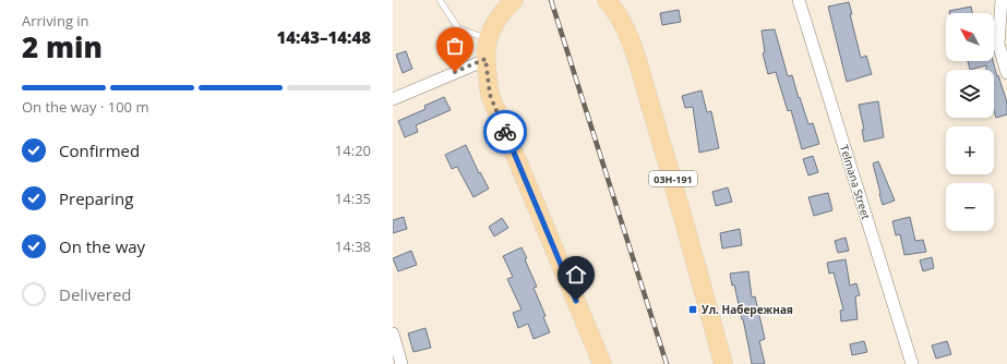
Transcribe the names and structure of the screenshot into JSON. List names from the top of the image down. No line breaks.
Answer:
{"streets":{"main road":["03Н-191"],"street":["Telmana Street"]},"places":{"transit":["Ул. Набережная"]},"north":"top left","page":{"heading":["2 min","Arriving in","14:43–14:48"],"map_buttons":["+","−"],"bar":"On the way · 100 m","list":[["Confirmed","14:20"],["Preparing","14:35"],["On the way","14:38"],"Delivered"]}}
